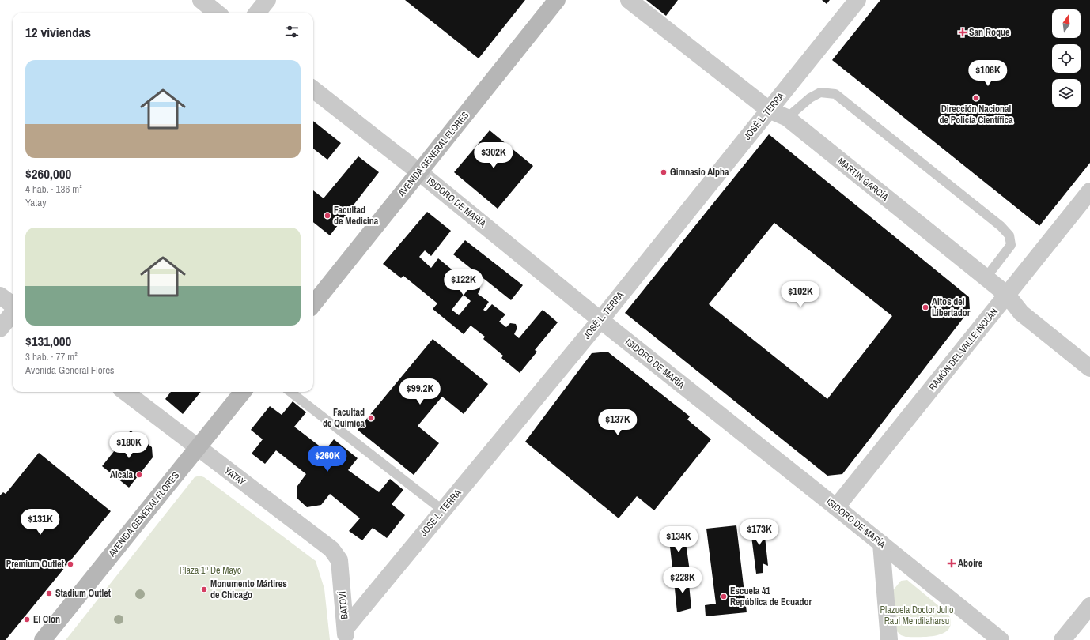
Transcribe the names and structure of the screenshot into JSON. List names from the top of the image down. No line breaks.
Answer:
{"streets":{"main road":["AVENIDA GENERAL FLORES"],"street":["JOSÉ L. TERRA","MARTÍN GARCÍA","ISIDORO DE MARÍA","RAMÓN DEL VALLE INCLÁN","YATAY","BATOVÍ"]},"crossings":[["JOSÉ L. TERRA","MARTÍN GARCÍA"],["JOSÉ L. TERRA","ISIDORO DE MARÍA"],["JOSÉ L. TERRA","BATOVÍ"],["AVENIDA GENERAL FLORES","ISIDORO DE MARÍA"],["AVENIDA GENERAL FLORES","YATAY"],["MARTÍN GARCÍA","RAMÓN DEL VALLE INCLÁN"],["ISIDORO DE MARÍA","RAMÓN DEL VALLE INCLÁN"],["YATAY","BATOVÍ"]],"parks":["Plaza 1º De Mayo","Plazuela Doctor Julio Raul Mendilaharsu"],"places":{"health":["San Roque","Aboire"],"other":["Dirección Nacional de Policía Científica","Gimnasio Alpha","Facultad de Medicina","Altos del Libertador","Facultad de Química","Alcala","Premium Outlet","Monumento Mártires de Chicago","Stadium Outlet","Escuela 41 República de Ecuador","El Clon"]},"north":"top","page":{"heading":"12 viviendas","list":[{"name":"$260,000","note":"4 hab. · 136 m² · Yatay"},{"name":"$131,000","note":"3 hab. · 77 m² · Avenida General Flores"}],"price":["$106K","$302K","$122K","$102K","$99.2K","$137K","$180K","$260K","$131K","$173K","$134K","$228K"]}}
